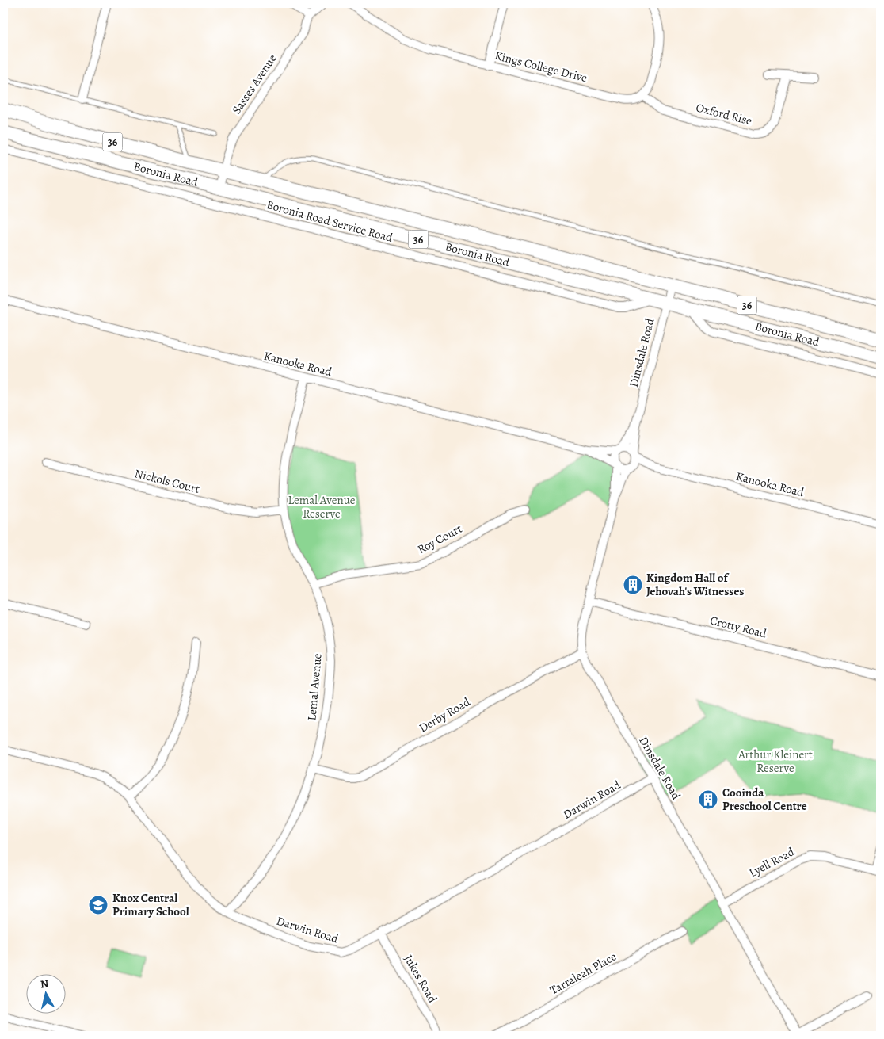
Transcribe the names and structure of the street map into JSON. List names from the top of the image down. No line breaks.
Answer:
{"streets":{"main road":["36","Boronia Road"],"street":["Kings College Drive","Sasses Avenue","Oxford Rise","Boronia Road Service Road","Dinsdale Road","Kanooka Road","Nickols Court","Roy Court","Crotty Road","Lemal Avenue","Derby Road","Darwin Road","Lyell Road","Tarraleah Place","Jukes Road"]},"crossings":[["Kings College Drive","Oxford Rise"],["Sasses Avenue","Boronia Road"],["Boronia Road","Boronia Road Service Road"],["Boronia Road","Dinsdale Road"],["Dinsdale Road","Kanooka Road"],["Dinsdale Road","Crotty Road"],["Dinsdale Road","Derby Road"],["Dinsdale Road","Darwin Road"],["Dinsdale Road","Lyell Road"],["Kanooka Road","Lemal Avenue"],["Nickols Court","Lemal Avenue"],["Roy Court","Lemal Avenue"],["Lemal Avenue","Derby Road"],["Lemal Avenue","Darwin Road"],["Darwin Road","Jukes Road"]],"parks":["Lemal Avenue Reserve","Arthur Kleinert Reserve"],"places":{"building":["Kingdom Hall of Jehovah's Witnesses","Cooinda Preschool Centre"],"school or university":["Knox Central Primary School"]},"north":"top"}
